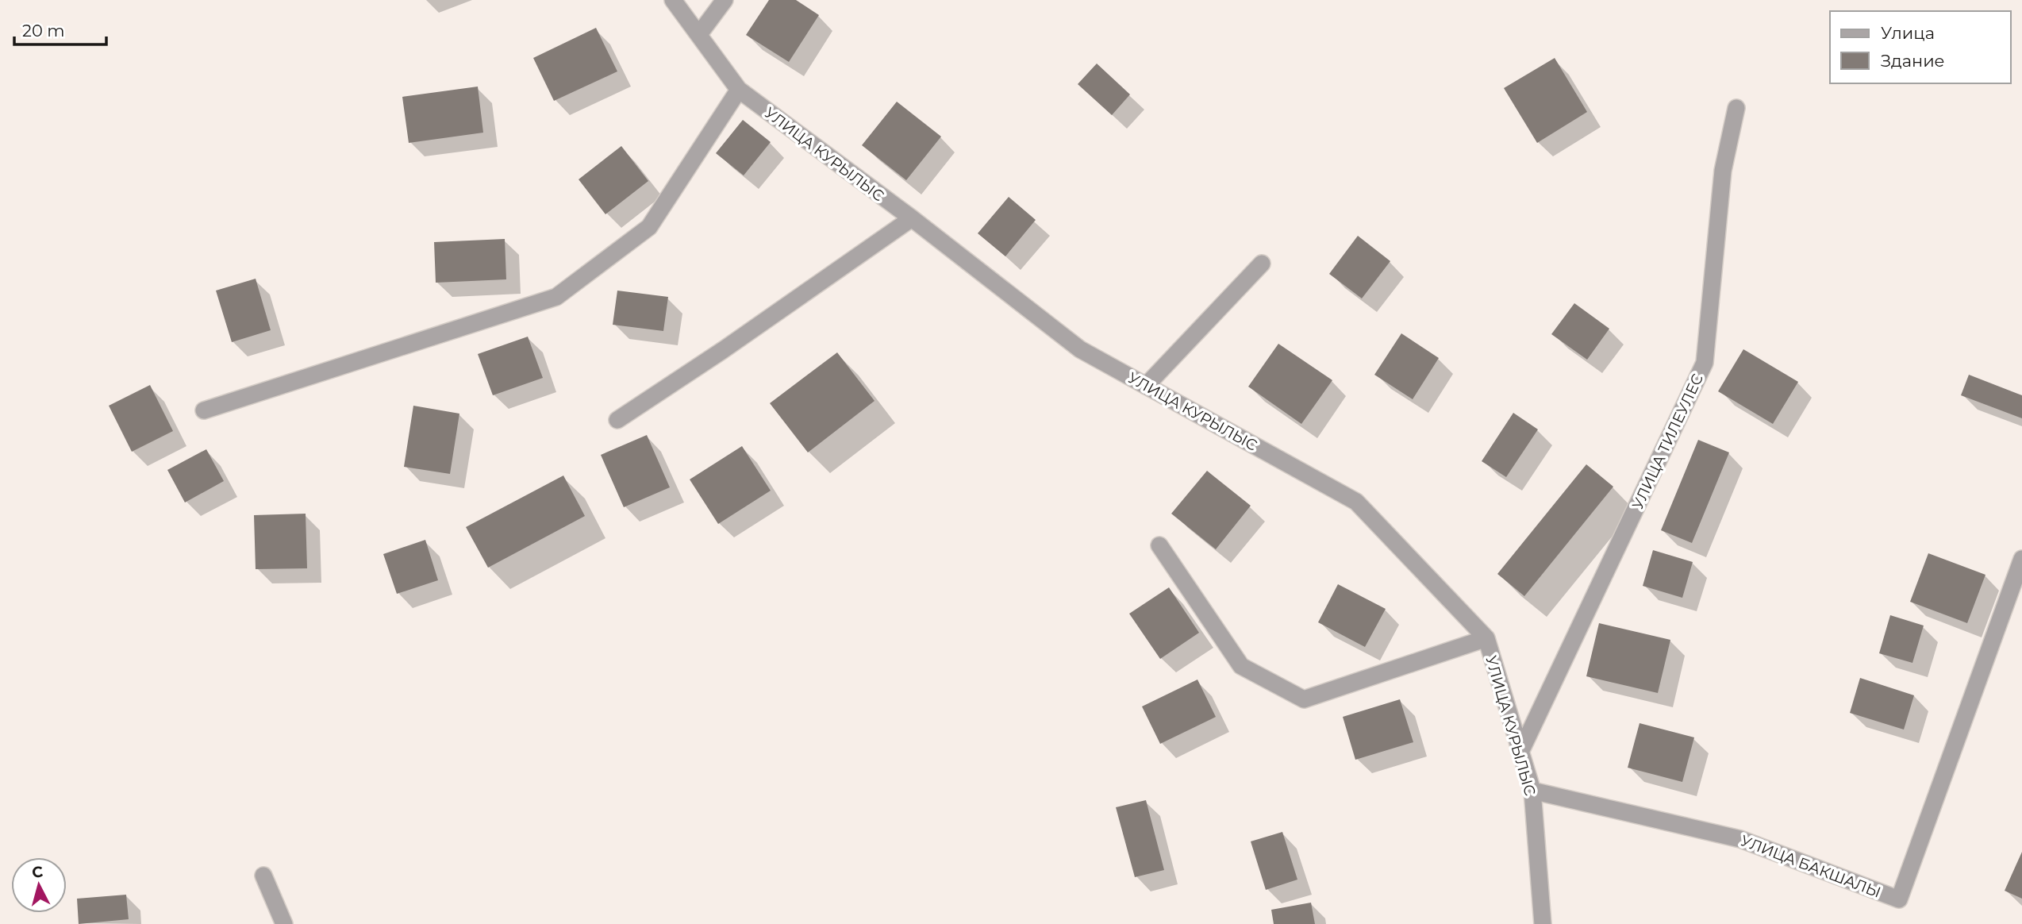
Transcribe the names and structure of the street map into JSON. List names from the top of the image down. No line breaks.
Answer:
{"streets":{"street":["УЛИЦА КУРЫЛЫС","УЛИЦА ТИЛЕУЛЕС","УЛИЦА БАКШАЛЫ"]},"crossings":[["УЛИЦА КУРЫЛЫС","УЛИЦА ТИЛЕУЛЕС"],["УЛИЦА КУРЫЛЫС","УЛИЦА БАКШАЛЫ"]],"legend":["Улица","Здание"],"scale_bar":"20 m","north":"top"}
